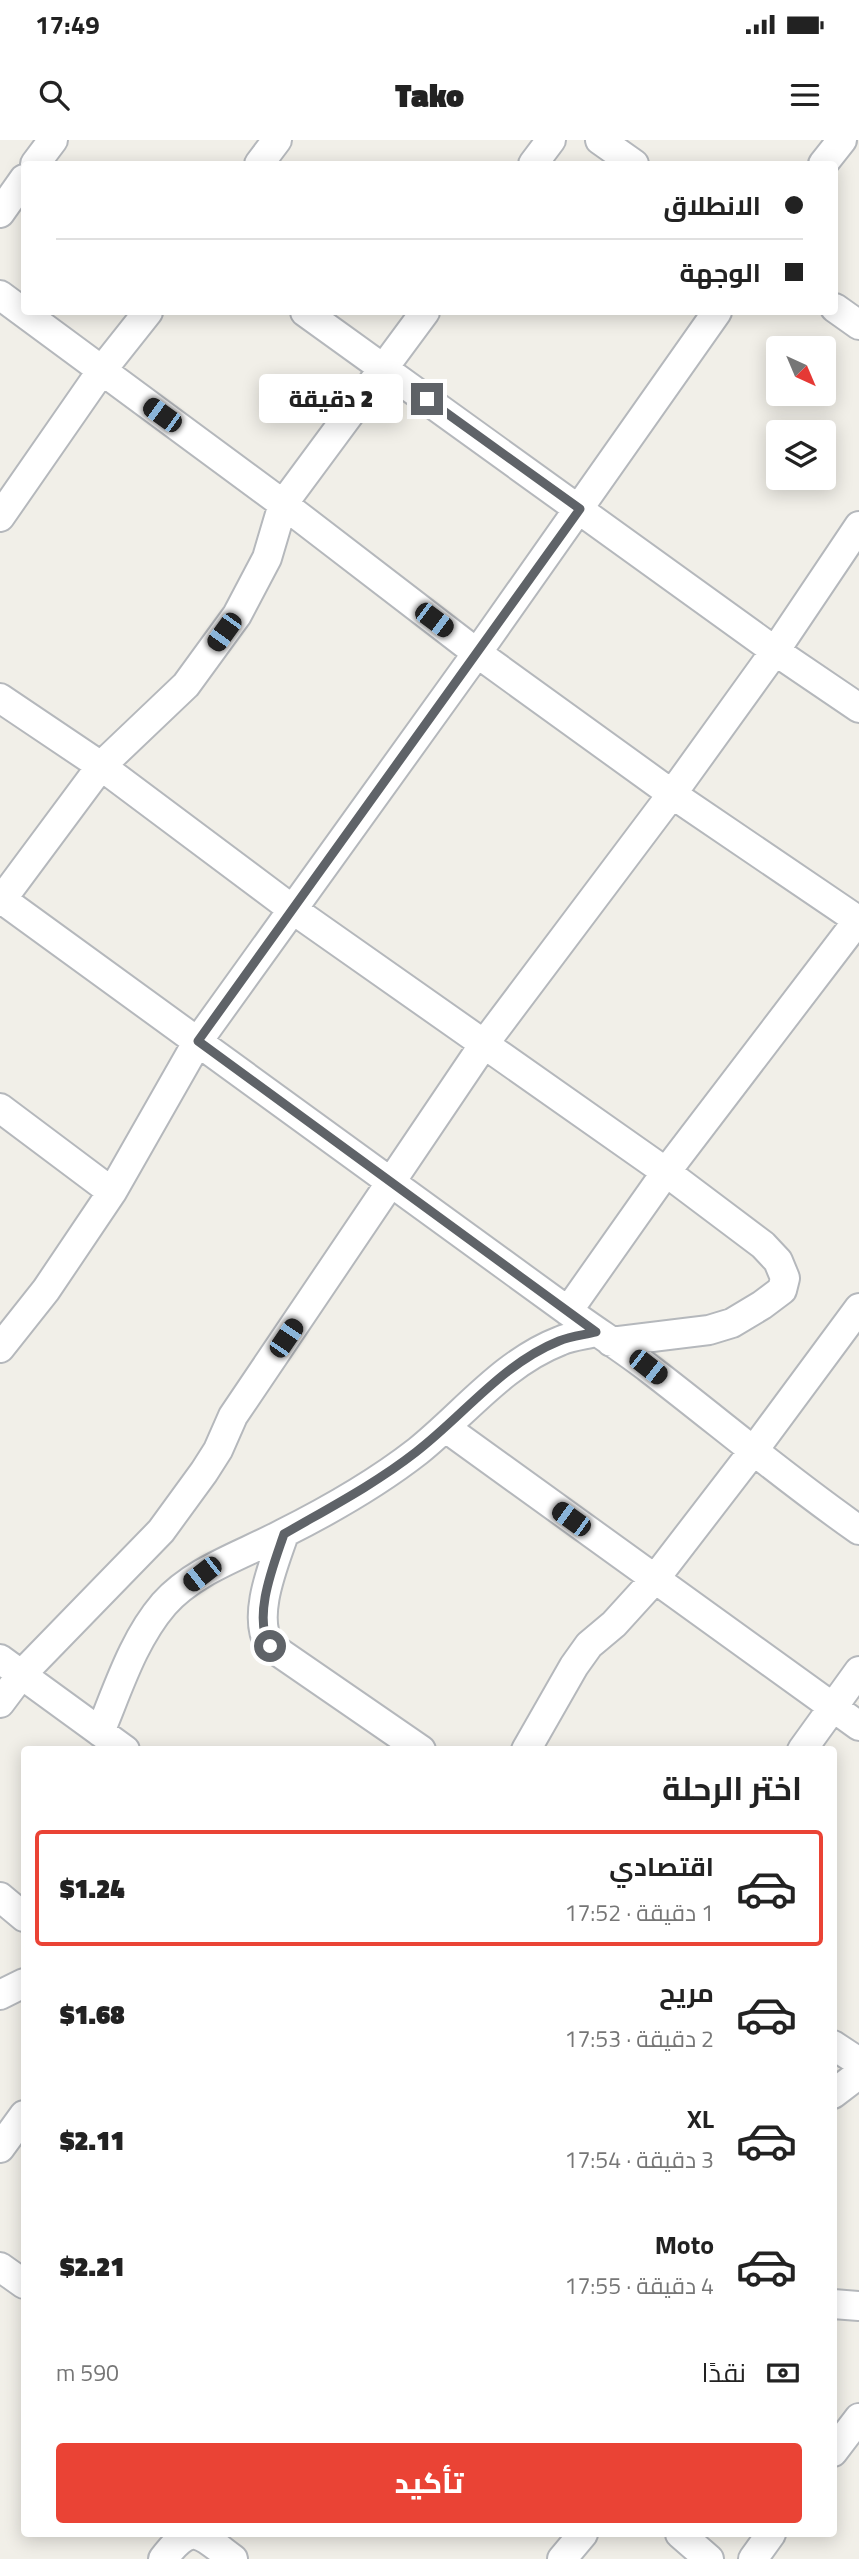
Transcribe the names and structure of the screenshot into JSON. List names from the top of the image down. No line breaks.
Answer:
{"north":"bottom right","page":{"status":"17:49","header":"Tako","banner":["الانطلاق","الوجهة"],"bubble":"2 دقيقة","heading":"اختر الرحلة","list":[{"name":"اقتصادي","note":"1 دقيقة · 17:52","value":"$1.24"},{"name":"مريح","note":"2 دقيقة · 17:53","value":"$1.68"},{"name":"XL","note":"3 دقيقة · 17:54","value":"$2.11"},{"name":"Moto","note":"4 دقيقة · 17:55","value":"$2.21"}],"pay":["نقدًا","590 m"],"buttons":"تأكيد"}}
